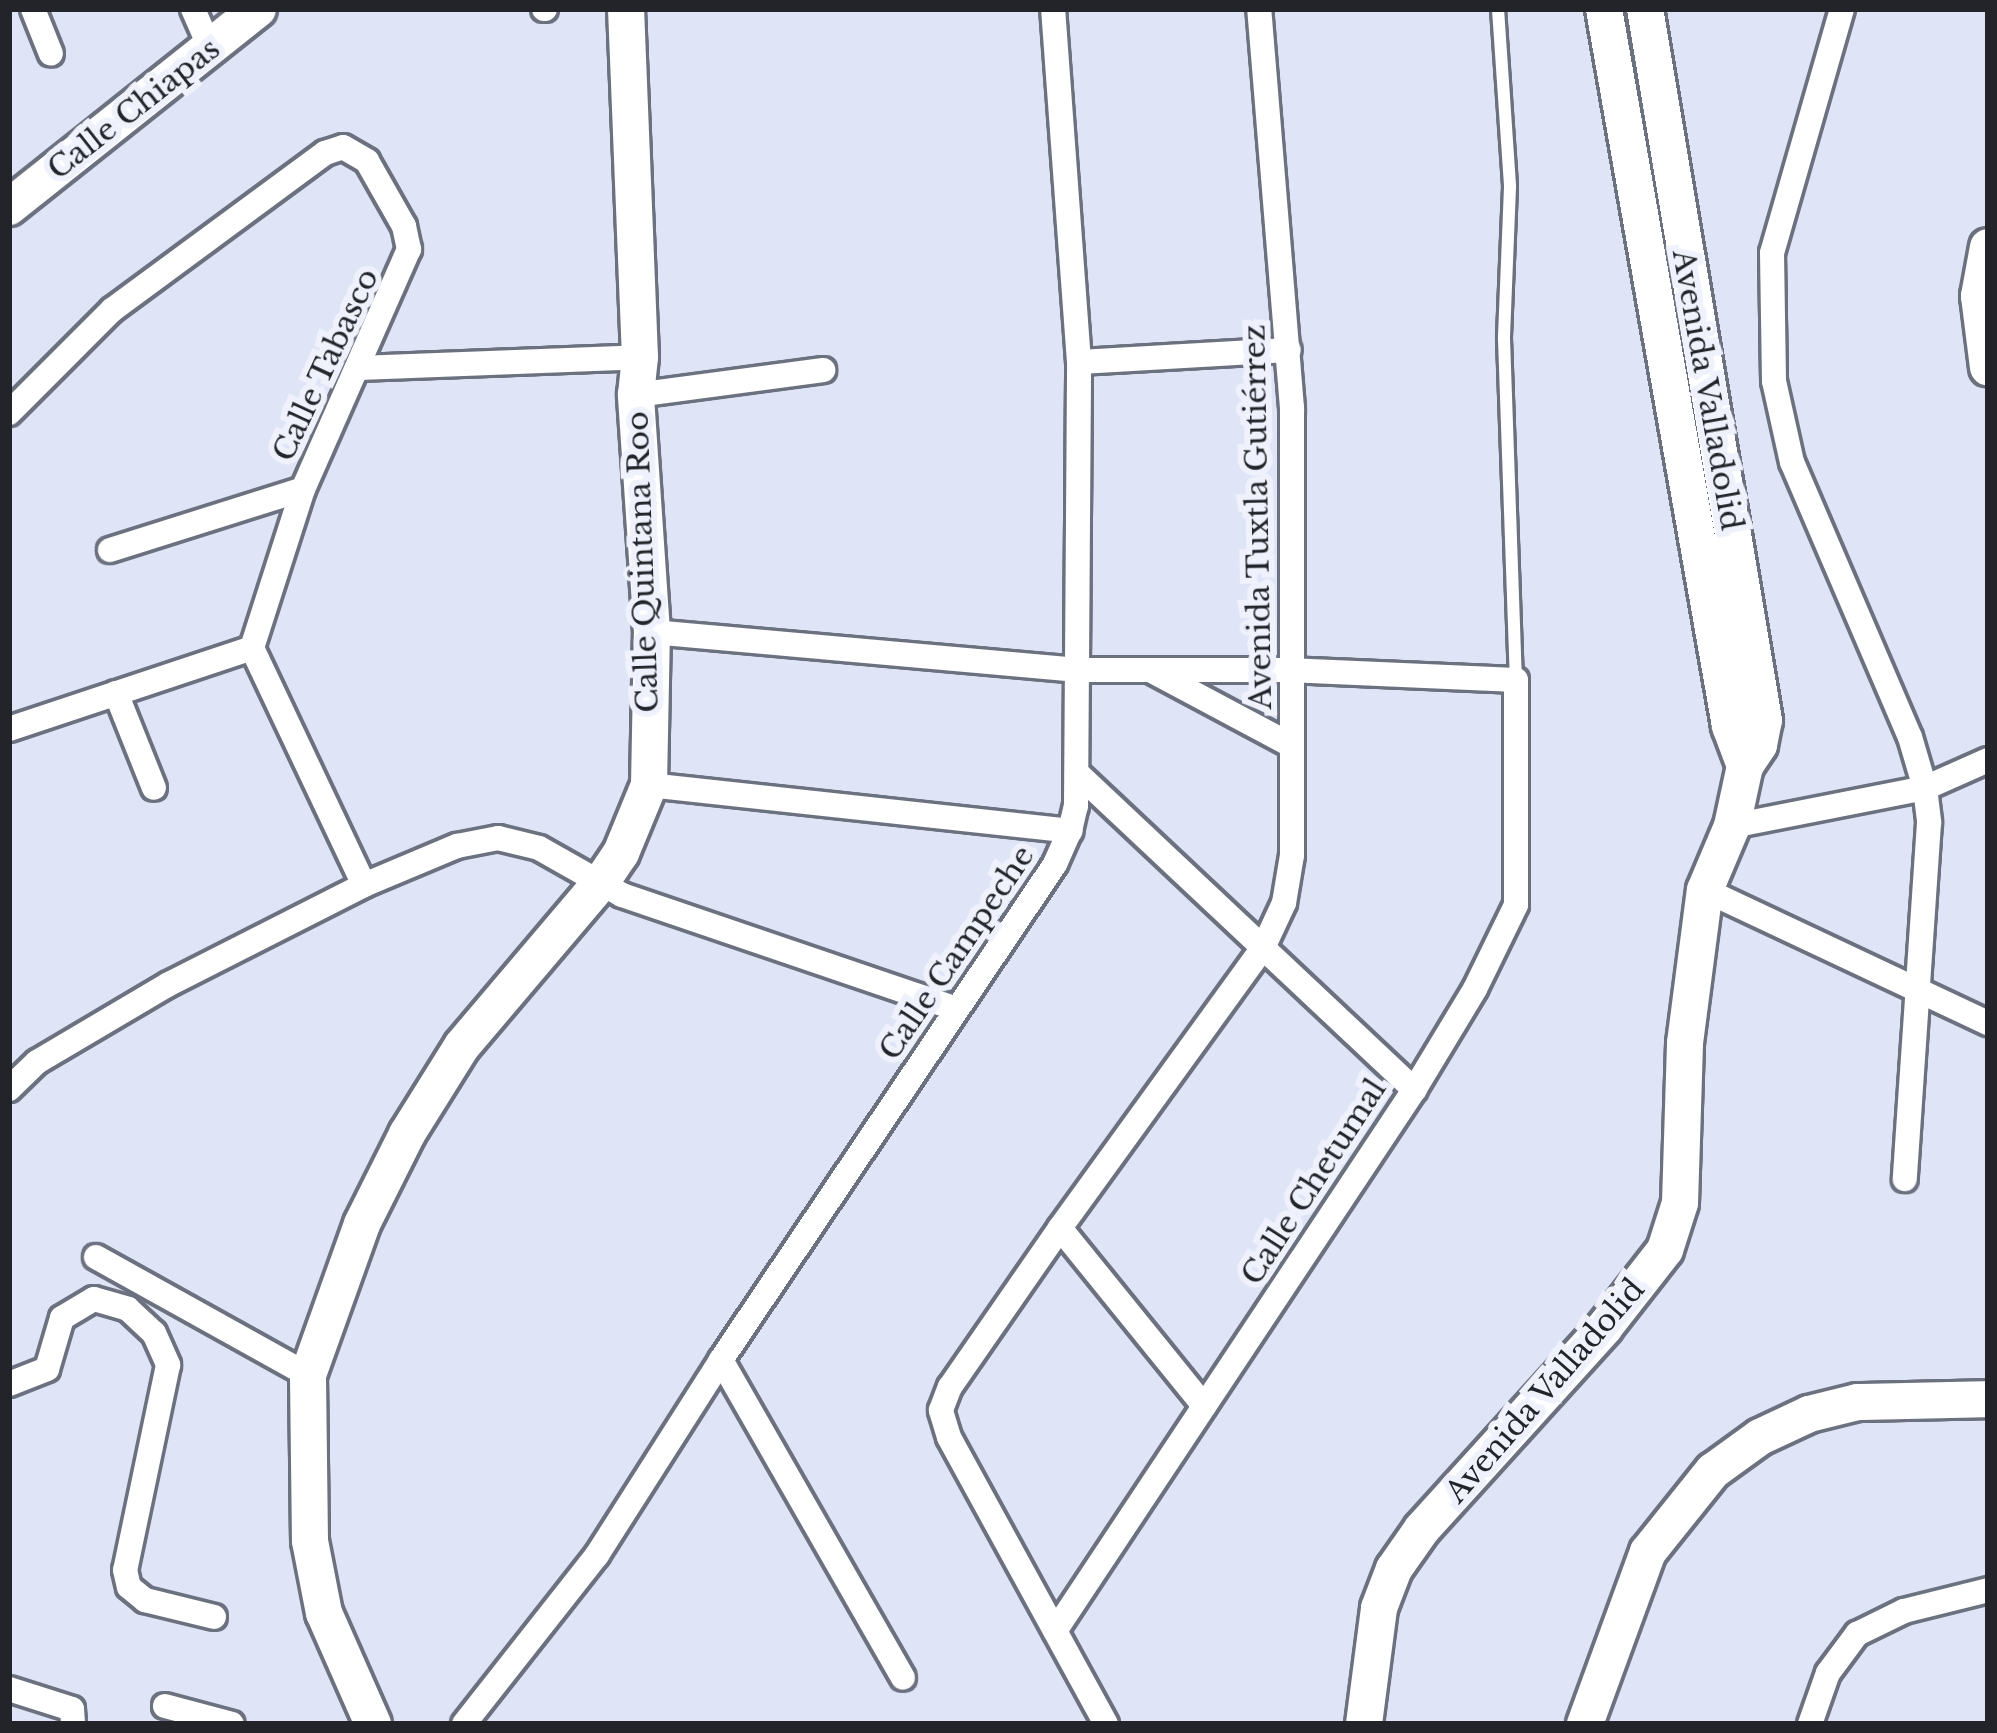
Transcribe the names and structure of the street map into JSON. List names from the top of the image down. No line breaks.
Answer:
{"streets":{"street":["Calle Chiapas","Calle Tabasco","Avenida Valladolid","Avenida Tuxtla Gutiérrez","Calle Quintana Roo","Calle Campeche","Calle Chetumal"]},"crossings":[["Avenida Tuxtla Gutiérrez","Calle Chetumal"],["Calle Campeche","Calle Chetumal"]]}
